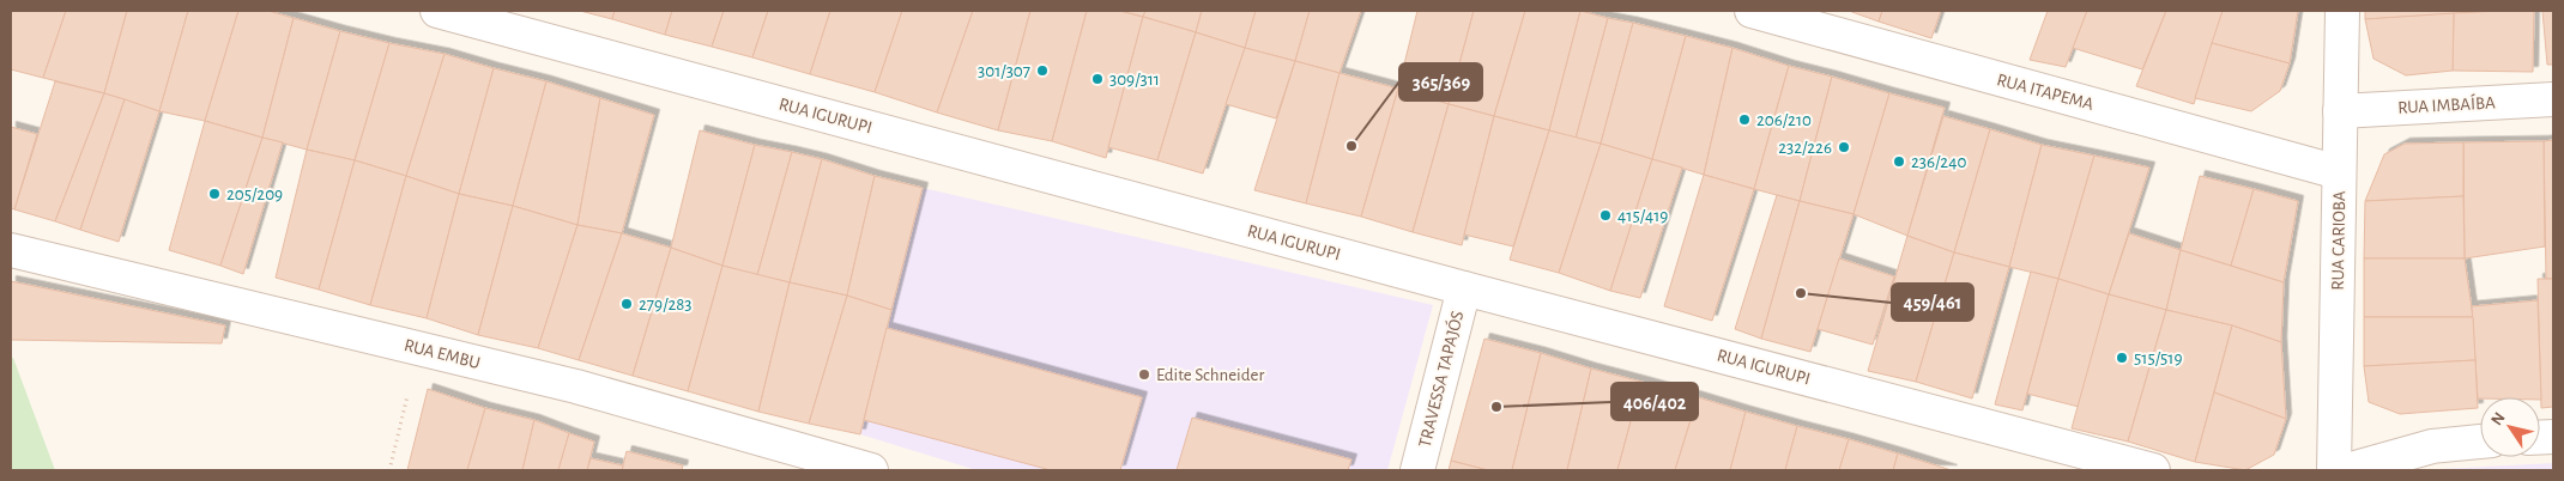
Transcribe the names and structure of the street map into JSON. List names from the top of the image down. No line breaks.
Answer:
{"streets":{"street":["RUA ITAPEMA","RUA IMBAÍBA","RUA IGURUPI","RUA CARIOBA","RUA EMBU","TRAVESSA TAPAJÓS"]},"crossings":[["RUA ITAPEMA","RUA CARIOBA"],["RUA IMBAÍBA","RUA CARIOBA"],["RUA IGURUPI","TRAVESSA TAPAJÓS"]],"places":["301/307","309/311","206/210","365/369","232/226","236/240","205/209","415/419","459/461","279/283","515/519","Edite Schneider","406/402"],"north":"top left"}
